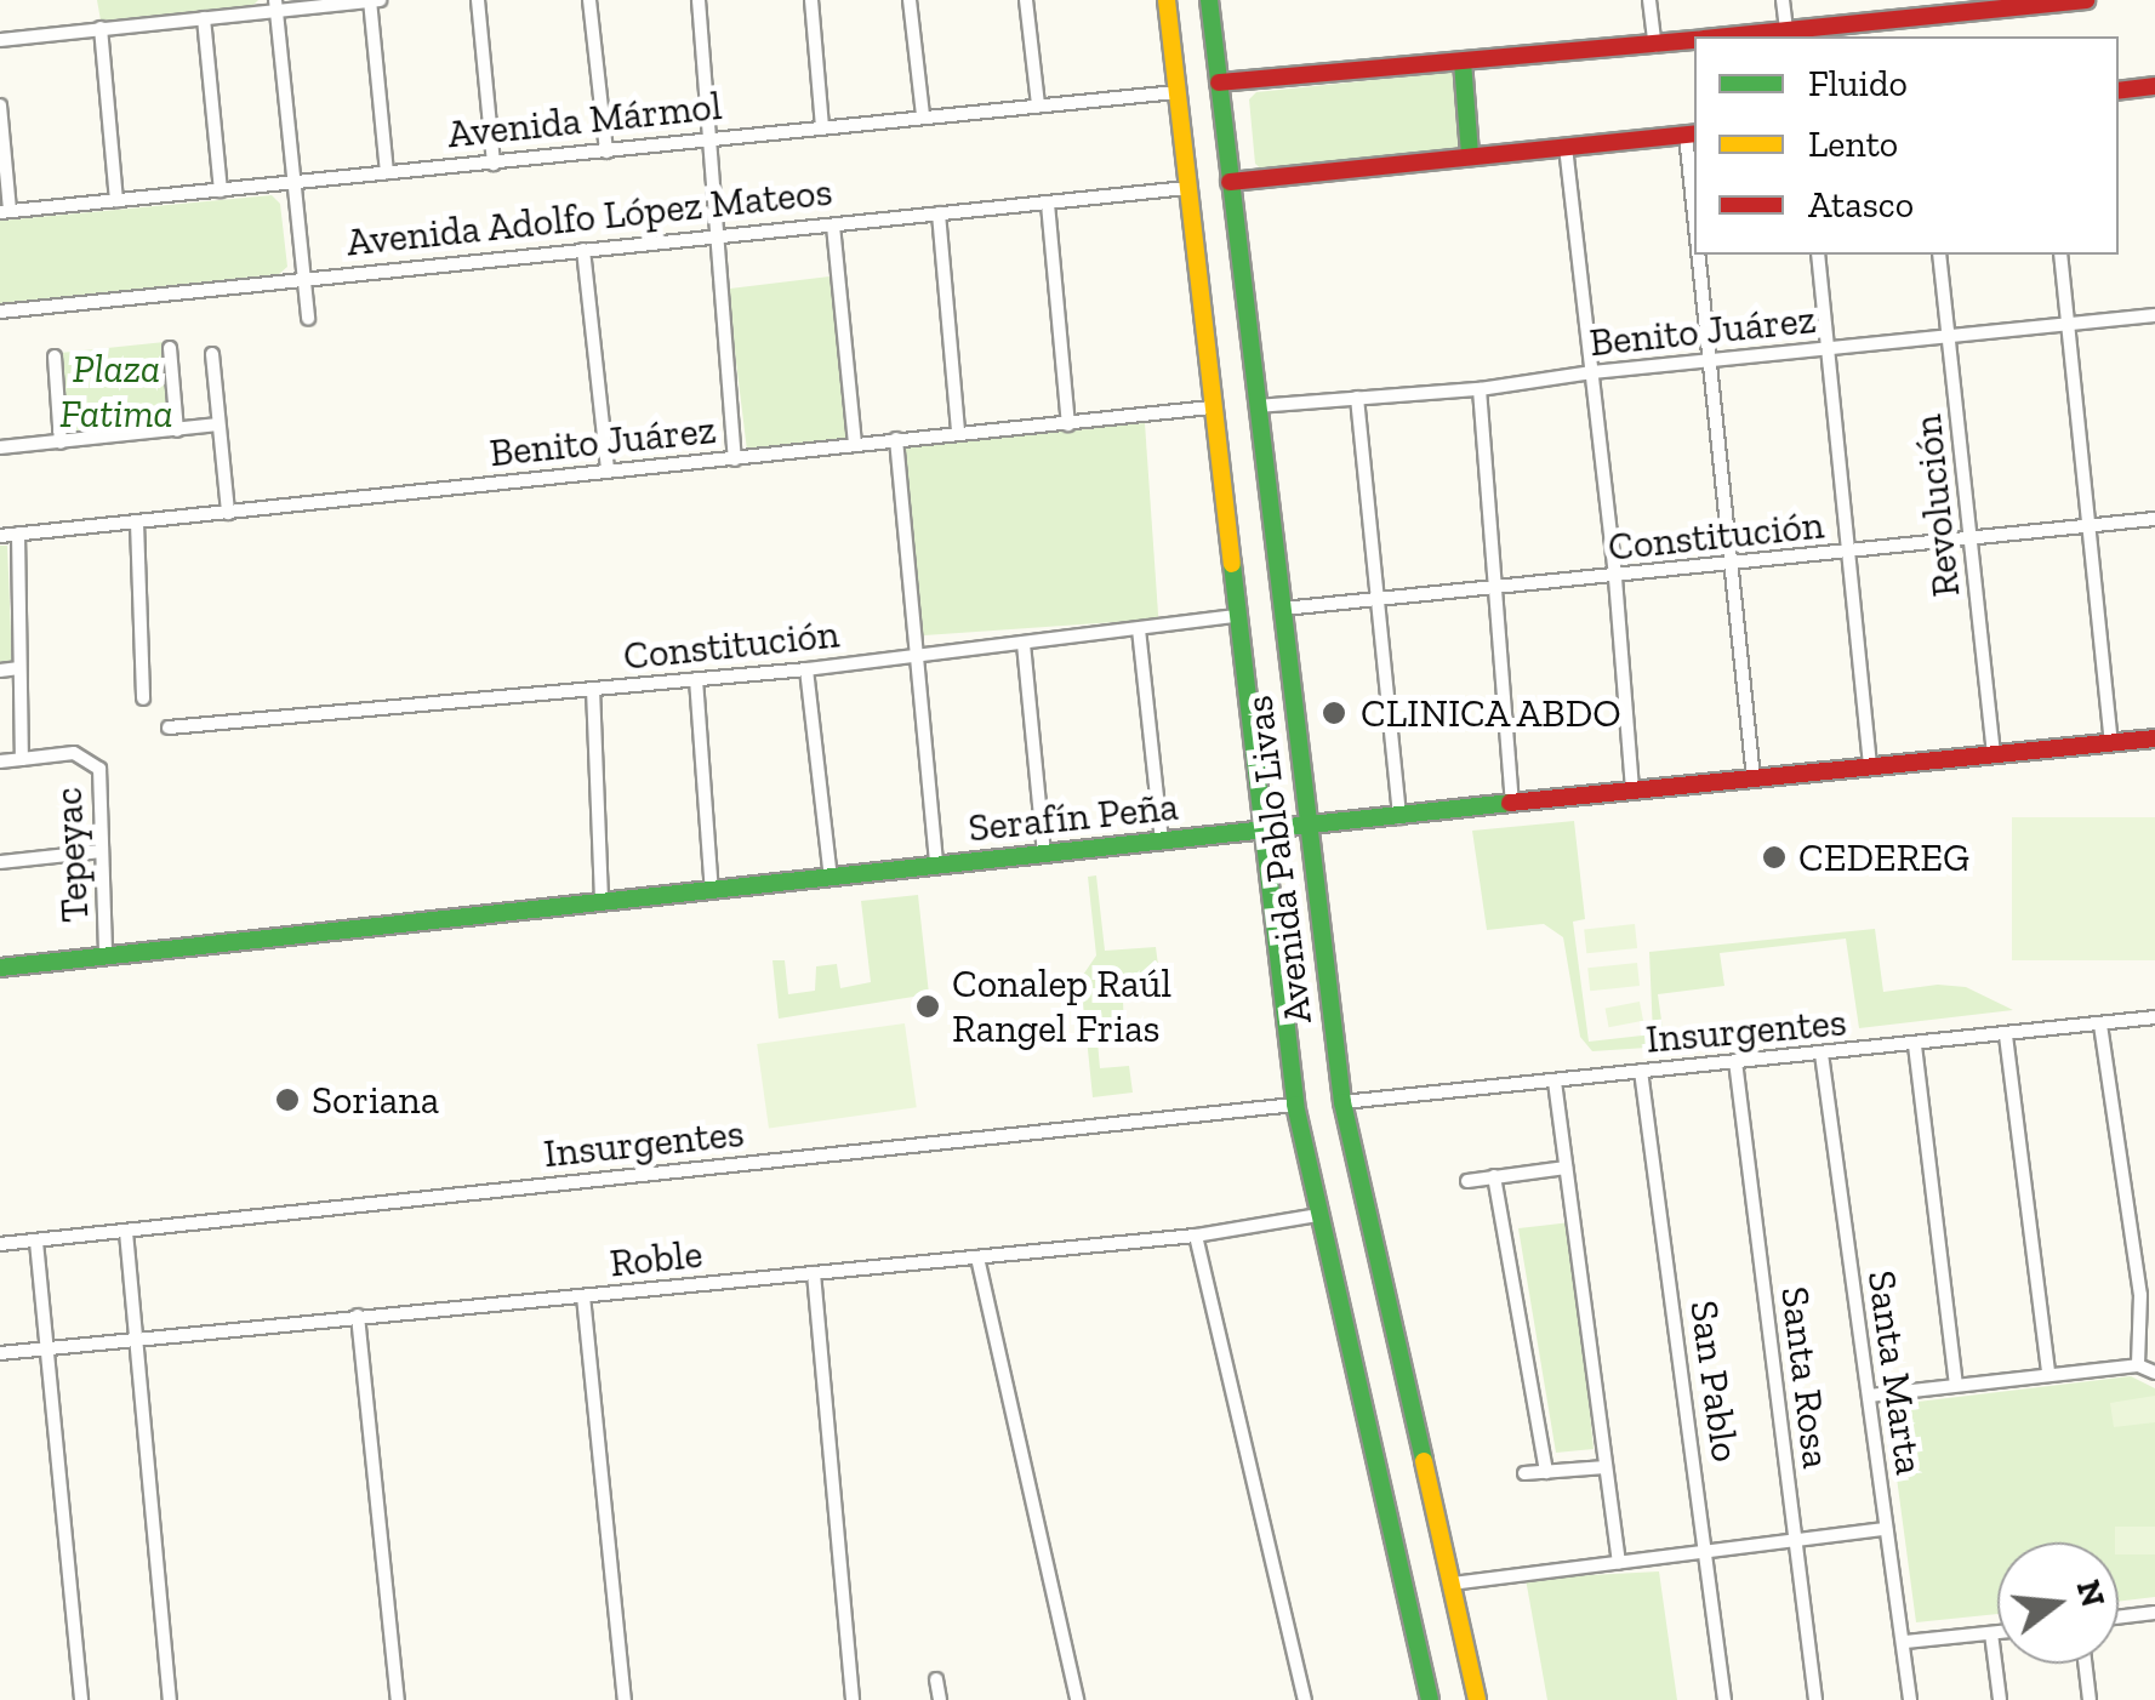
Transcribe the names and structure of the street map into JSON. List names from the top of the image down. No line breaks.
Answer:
{"streets":{"main road":["Serafín Peña","Avenida Pablo Livas"],"street":["Avenida Mármol","Avenida Adolfo López Mateos","Benito Juárez","Revolución","Constitución","Tepeyac","Insurgentes","Roble","Santa Marta","Santa Rosa","San Pablo"]},"crossings":[["Avenida Mármol","Avenida Pablo Livas"],["Avenida Adolfo López Mateos","Avenida Pablo Livas"],["Benito Juárez","Revolución"],["Benito Juárez","Tepeyac"],["Benito Juárez","Avenida Pablo Livas"],["Revolución","Constitución"],["Revolución","Serafín Peña"],["Constitución","Avenida Pablo Livas"],["Serafín Peña","Tepeyac"],["Serafín Peña","Avenida Pablo Livas"],["Avenida Pablo Livas","Insurgentes"],["Avenida Pablo Livas","Roble"],["Insurgentes","Santa Marta"],["Insurgentes","Santa Rosa"],["Insurgentes","San Pablo"]],"parks":["Plaza Fatima"],"places":["CLINICA ABDO","CEDEREG","Conalep Raúl Rangel Frias","Soriana"],"legend":["Fluido","Lento","Atasco"],"north":"right"}
